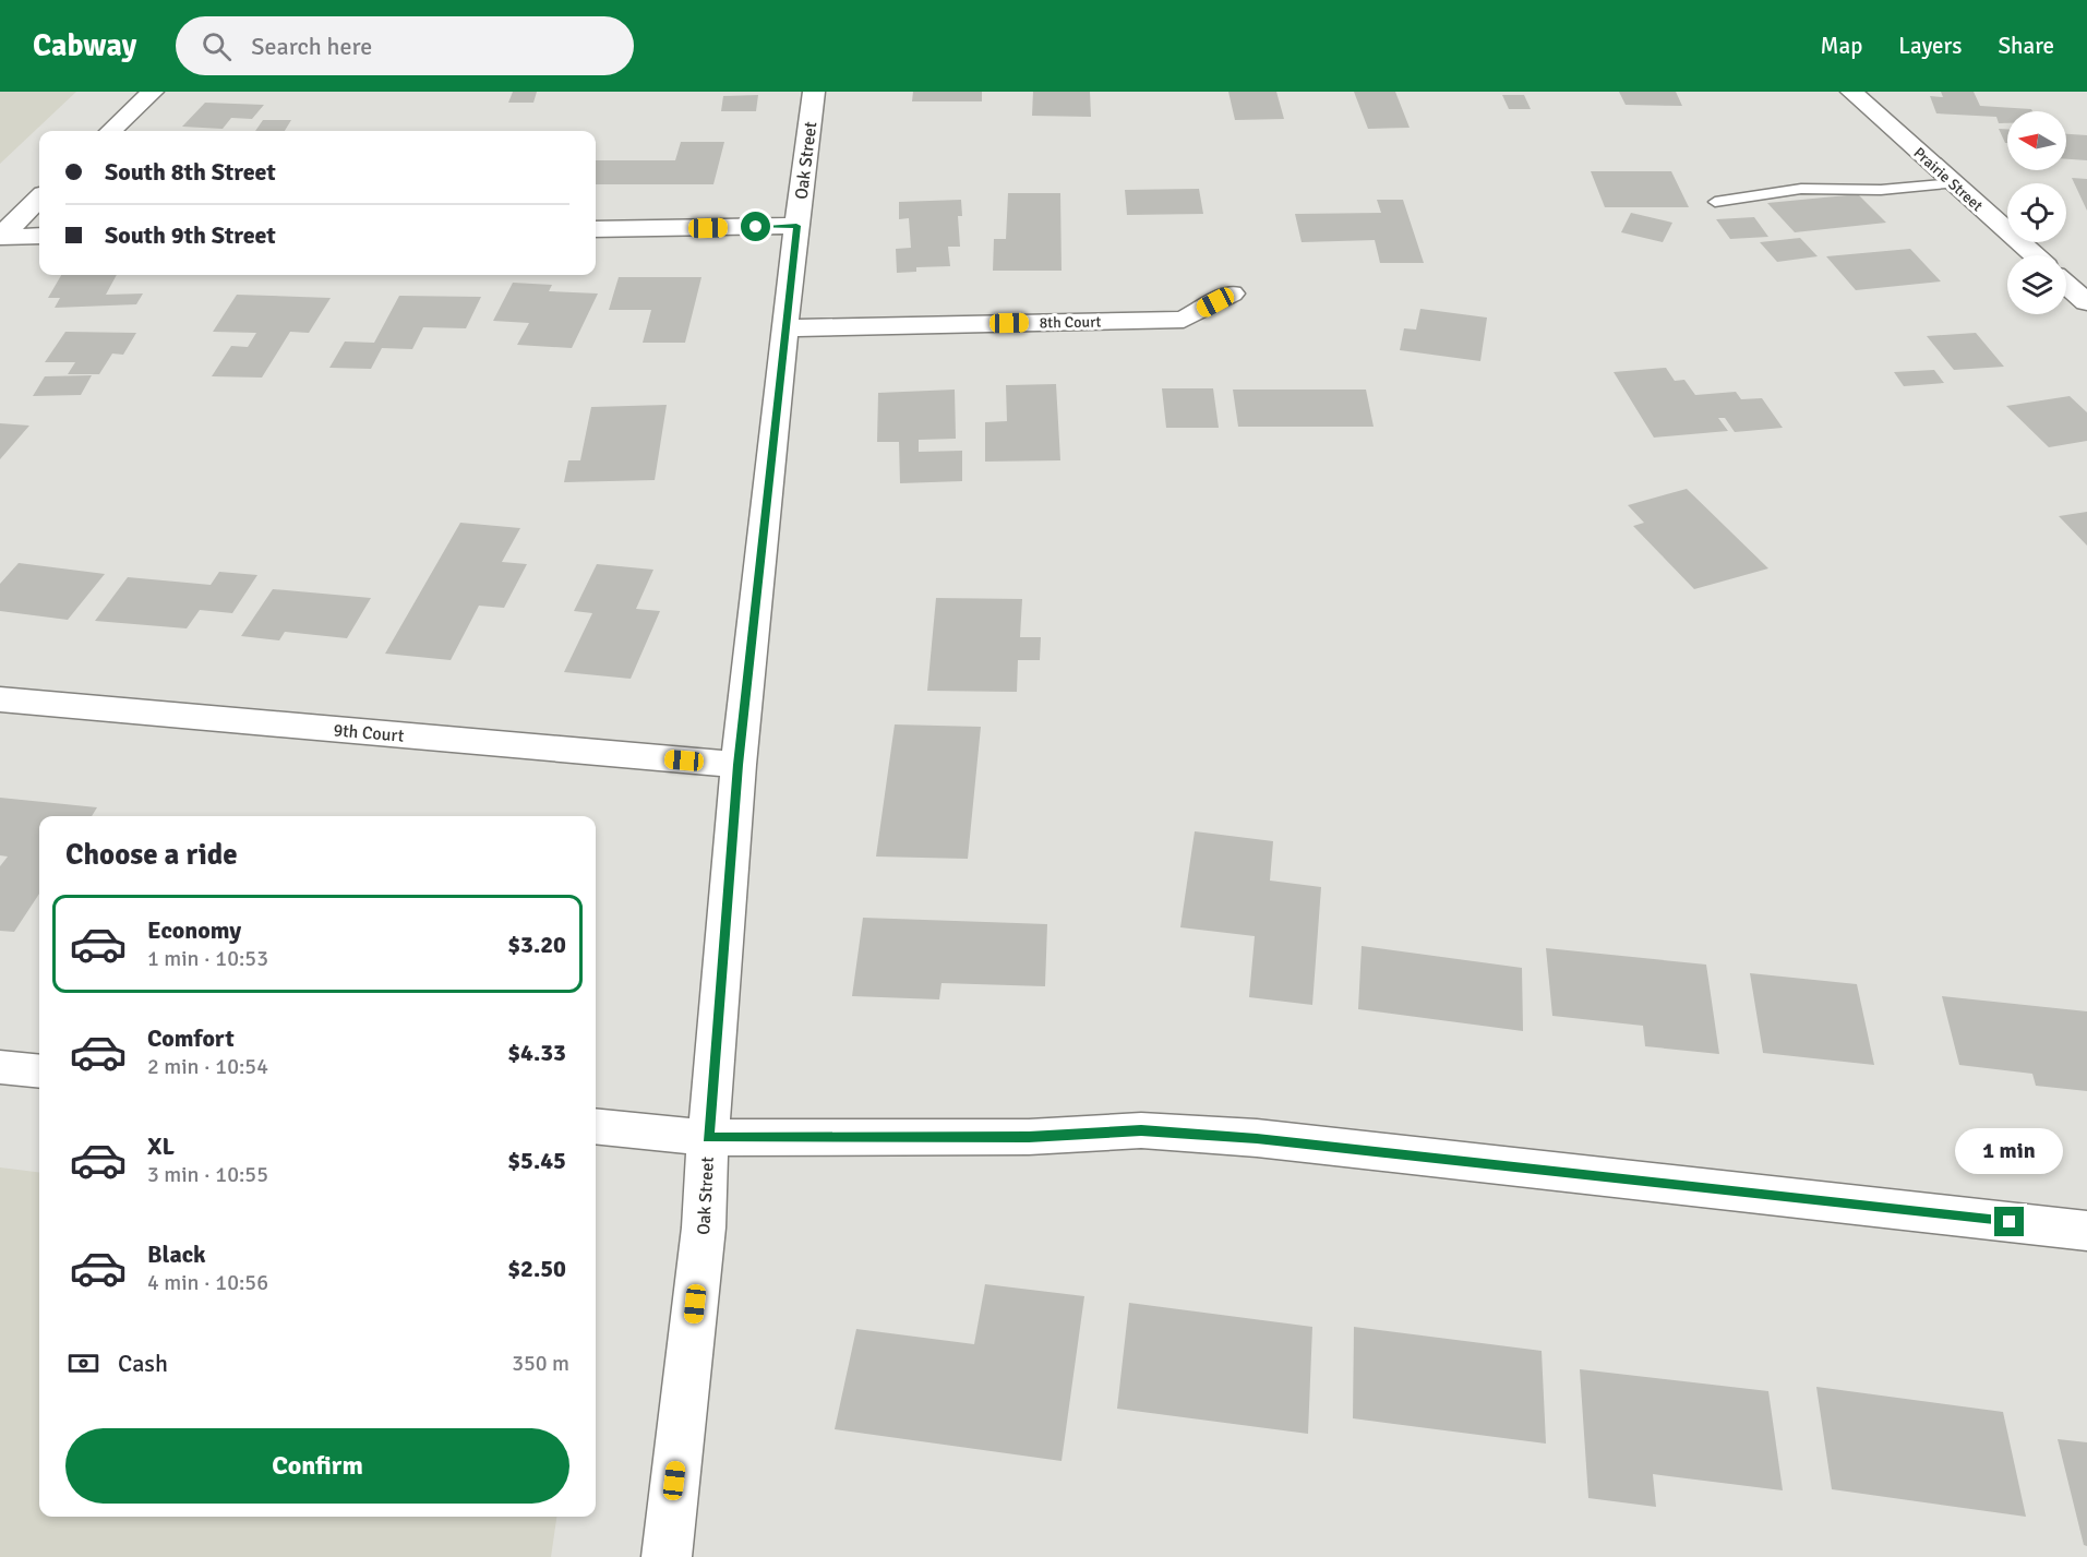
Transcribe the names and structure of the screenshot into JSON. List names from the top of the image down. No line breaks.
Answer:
{"streets":{"street":["Oak Street","Prairie Street","8th Court","9th Court"]},"crossings":[["Oak Street","8th Court"],["Oak Street","9th Court"]],"north":"left","page":{"header":"Cabway","search":"Search here","nav":["Map","Layers","Share"],"banner":["South 8th Street","South 9th Street"],"heading":"Choose a ride","list":[{"name":"Economy","note":"1 min · 10:53","value":"$3.20"},{"name":"Comfort","note":"2 min · 10:54","value":"$4.33"},{"name":"XL","note":"3 min · 10:55","value":"$5.45"},{"name":"Black","note":"4 min · 10:56","value":"$2.50"}],"bubble":"1 min","pay":["Cash","350 m"],"buttons":"Confirm"}}
